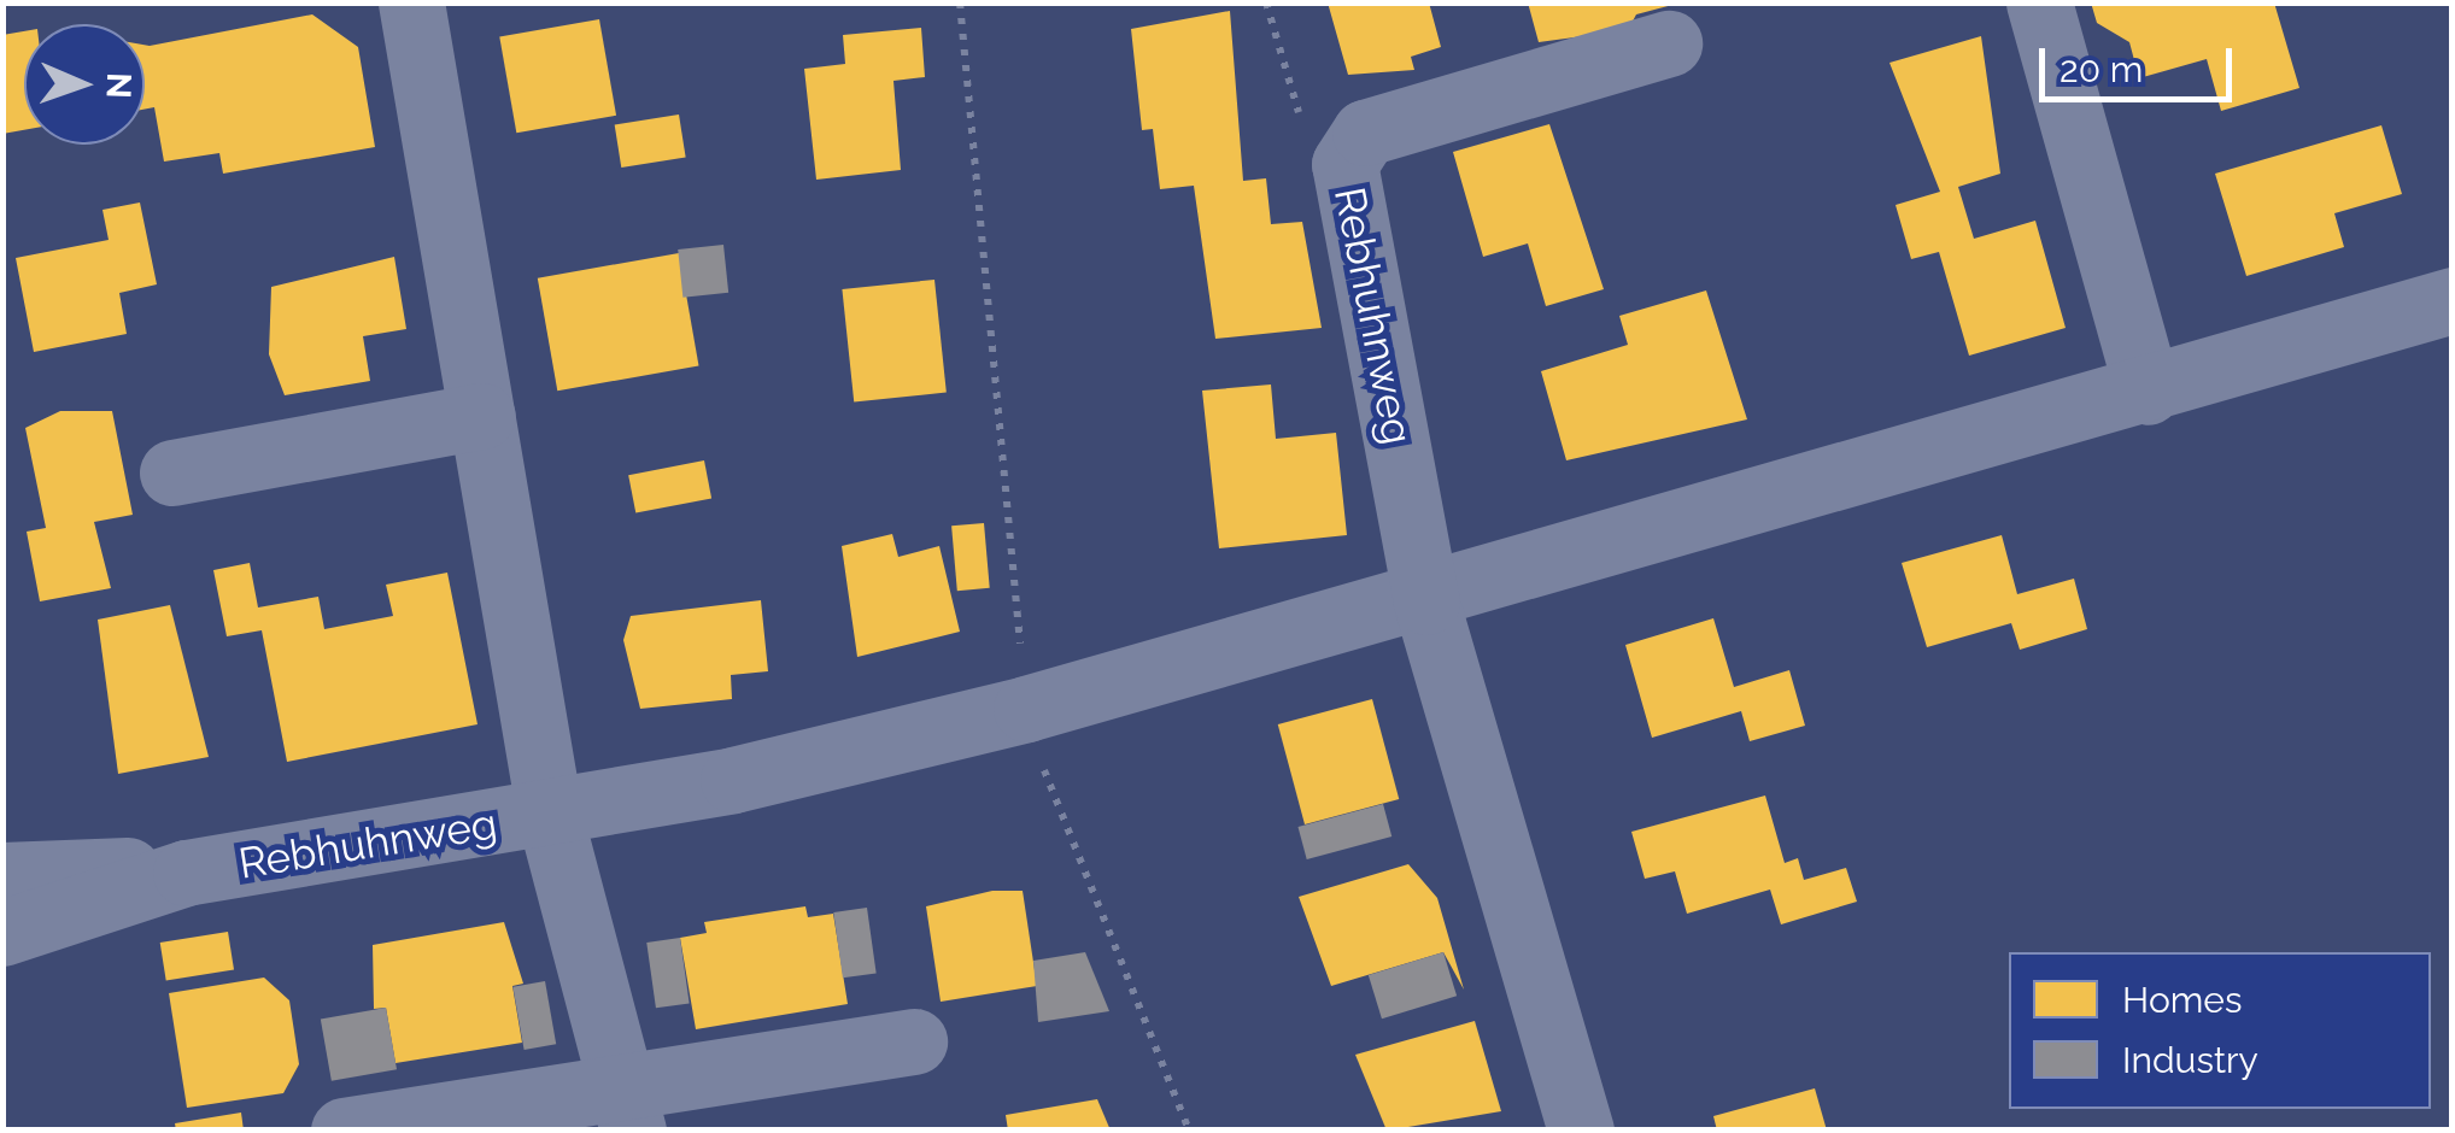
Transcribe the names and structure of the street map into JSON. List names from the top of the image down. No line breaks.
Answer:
{"streets":{"street":["Rebhuhnweg"]},"legend":["Homes","Industry"],"scale_bar":"20 m","north":"right"}
